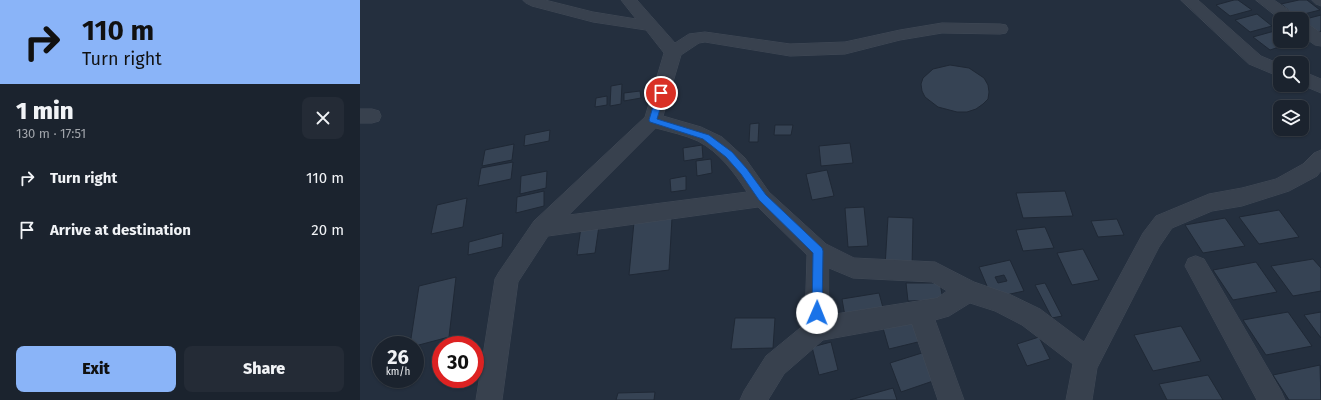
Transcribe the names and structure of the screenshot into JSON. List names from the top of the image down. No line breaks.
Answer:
{"page":{"turn":["110 m","Turn right"],"heading":["1 min","130 m · 17:51"],"list":[{"name":"Turn right","value":"110 m"},{"name":"Arrive at destination","value":"20 m"}],"speed":"26 km/h","limit":"30","buttons":["Exit","Share"]}}
